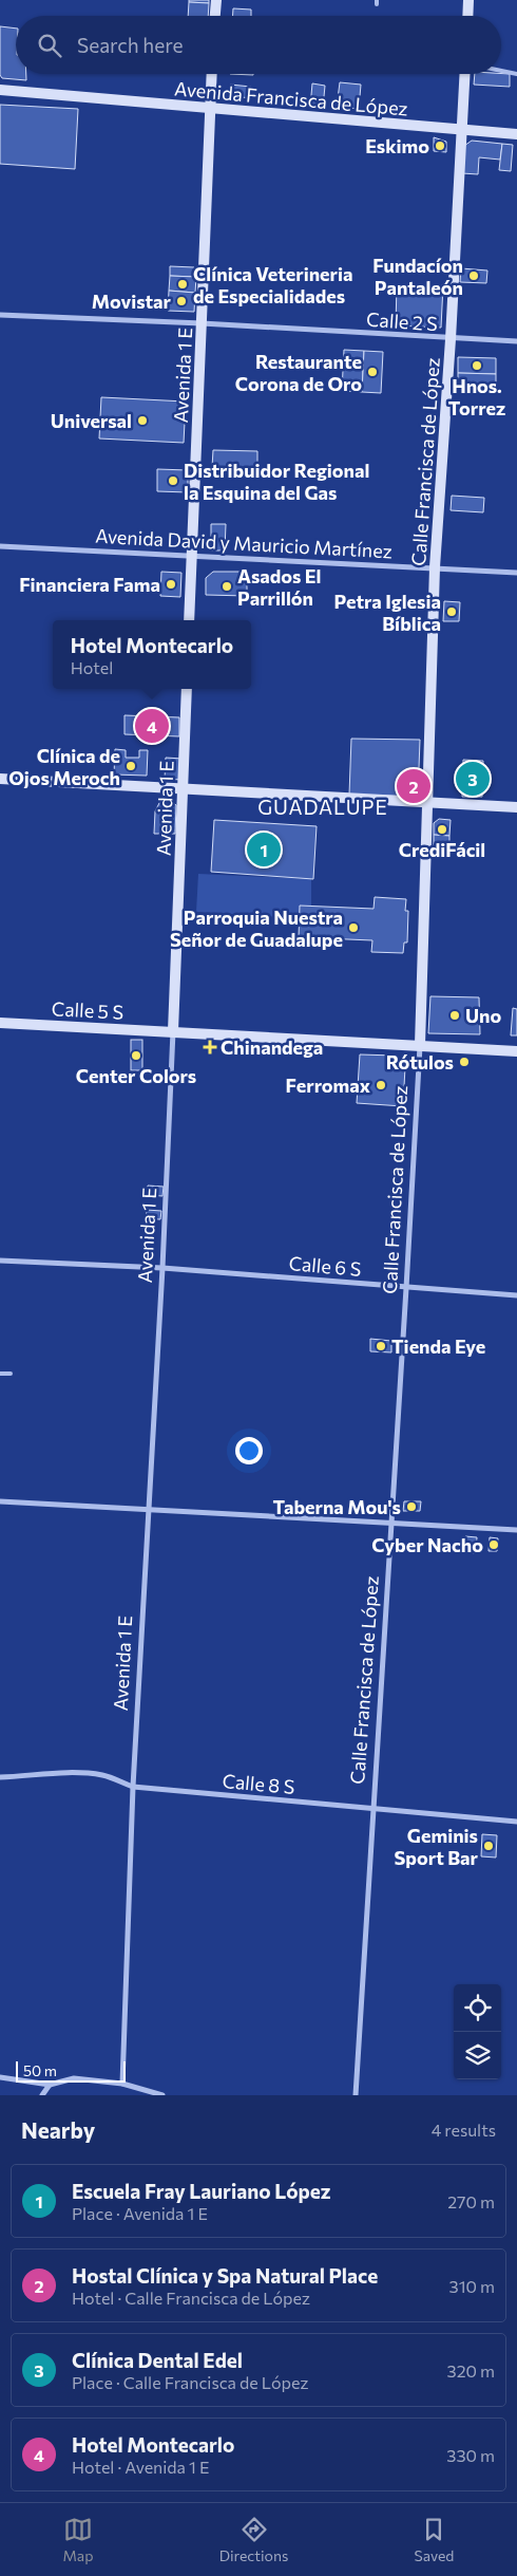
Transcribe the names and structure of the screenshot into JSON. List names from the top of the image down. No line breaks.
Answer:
{"streets":{"street":["Avenida Francisca de López","Calle 2 S","Avenida 1 E","Calle Francisca de López","Avenida David y Mauricio Martínez","Calle 5 S","Calle 6 S","Calle 8 S"]},"crossings":[["Avenida Francisca de López","Avenida 1 E"],["Avenida Francisca de López","Calle Francisca de López"],["Calle 2 S","Avenida 1 E"],["Calle 2 S","Calle Francisca de López"],["Avenida 1 E","Avenida David y Mauricio Martínez"],["Avenida 1 E","Calle 5 S"],["Avenida 1 E","Calle 6 S"],["Avenida 1 E","Calle 8 S"],["Calle Francisca de López","Avenida David y Mauricio Martínez"],["Calle Francisca de López","Calle 5 S"],["Calle Francisca de López","Calle 6 S"],["Calle Francisca de López","Calle 8 S"]],"districts":["GUADALUPE"],"places":{"other":["Eskimo","Fundacíon Pantaleón","Clínica Veterineria de Especialidades","Movistar","Hnos. Torrez","Restaurante Corona de Oro","Universal","Distribuidor Regional la Esquina del Gas","Financiera Fama","Asados El Parrillón","Petra Iglesia Bíblica","Clínica de Ojos Meroch","CrediFácil","Parroquia Nuestra Señor de Guadalupe","Uno","Center Colors","Rótulos","Ferromax","Tienda Eye","Taberna Mou's","Cyber Nacho","Geminis Sport Bar"],"health":["Chinandega"]},"scale_bar":"50 m","page":{"search":"Search here","popup":["Hotel Montecarlo","Hotel"],"pins":["4","3","2","1"],"scale":"50 m","heading":["Nearby","4 results"],"list":[{"mark":"1","name":"Escuela Fray Lauriano López","note":"Place · Avenida 1 E","value":"270 m"},{"mark":"2","name":"Hostal Clínica y Spa Natural Place","note":"Hotel · Calle Francisca de López","value":"310 m"},{"mark":"3","name":"Clínica Dental Edel","note":"Place · Calle Francisca de López","value":"320 m"},{"mark":"4","name":"Hotel Montecarlo","note":"Hotel · Avenida 1 E","value":"330 m"}],"nav":["Map","Directions","Saved"]}}
